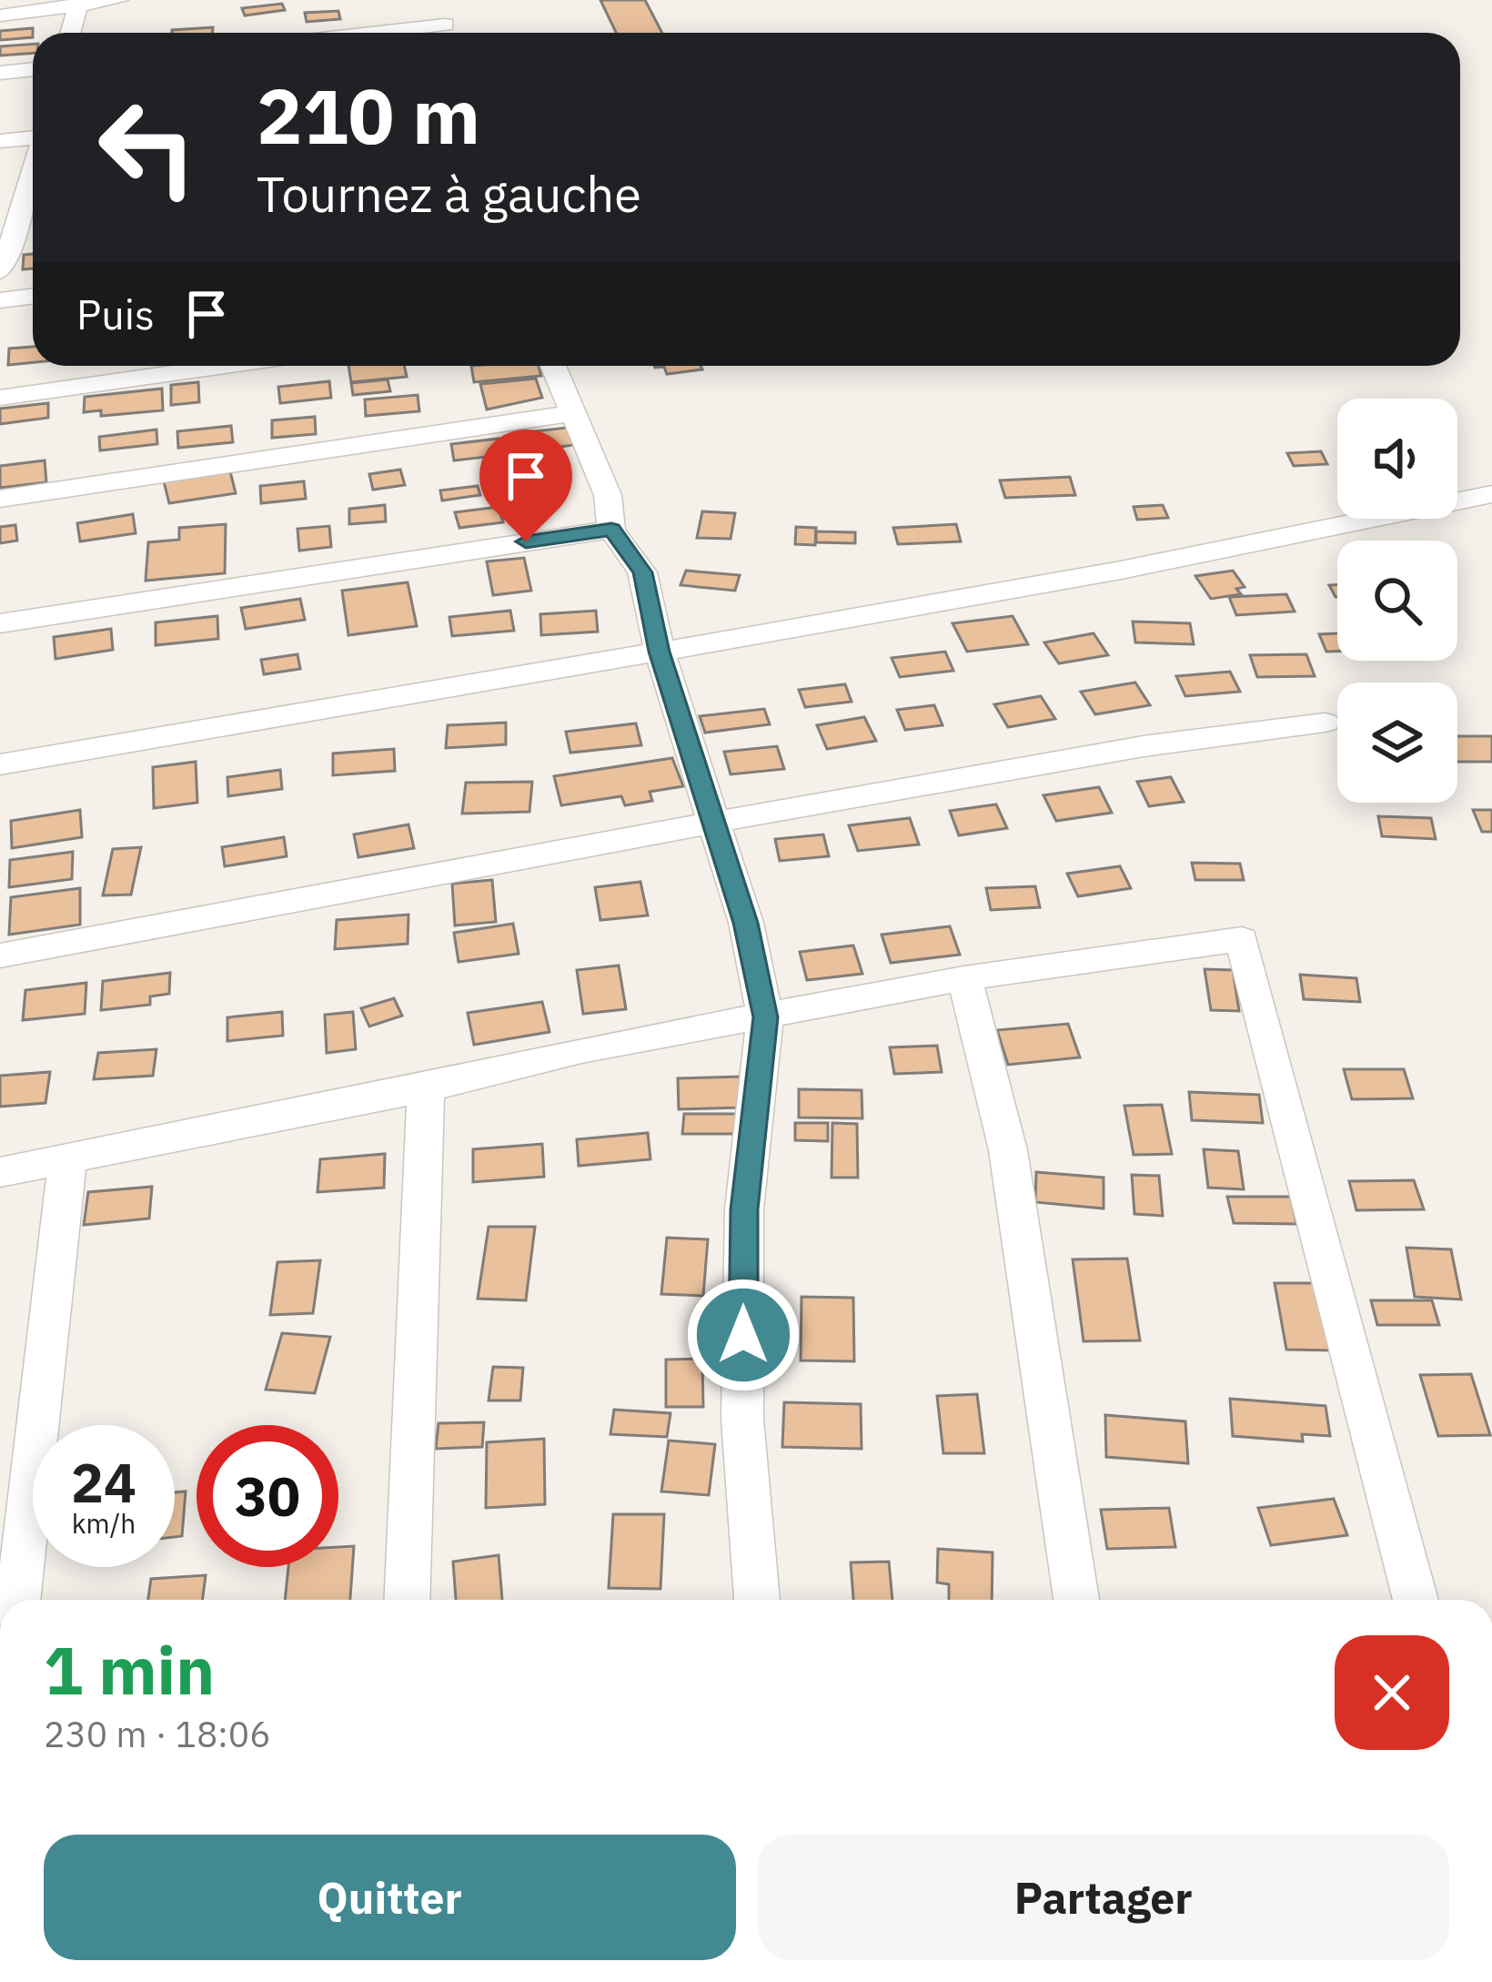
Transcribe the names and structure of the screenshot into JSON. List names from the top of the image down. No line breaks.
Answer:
{"page":{"turn":["210 m","Tournez à gauche"],"then":"Puis","speed":"24 km/h","limit":"30","heading":["1 min","230 m · 18:06"],"buttons":["Quitter","Partager"]}}
